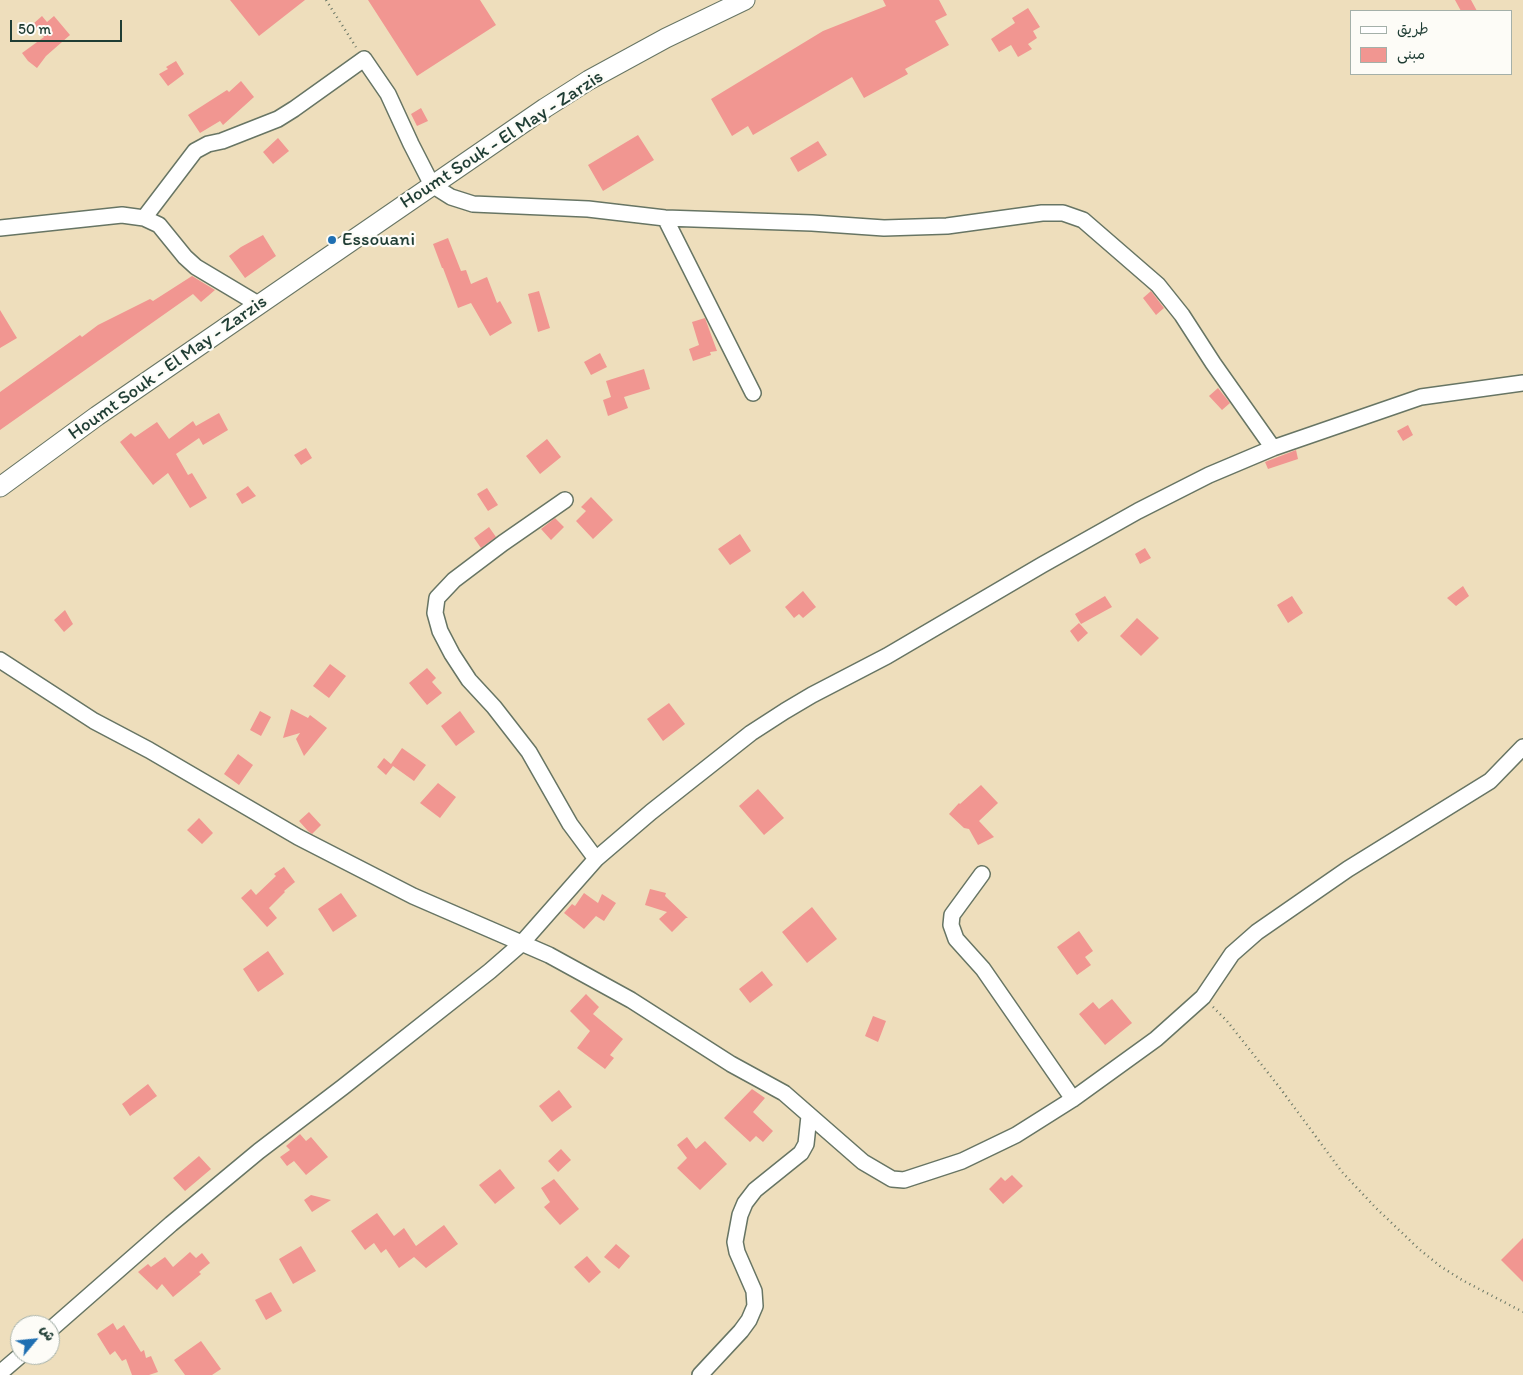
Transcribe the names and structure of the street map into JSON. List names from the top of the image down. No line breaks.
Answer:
{"streets":{"main road":["Houmt Souk - El May - Zarzis"]},"places":["Essouani"],"legend":["طريق","مبنى"],"scale_bar":"50 m","north":"top right"}
